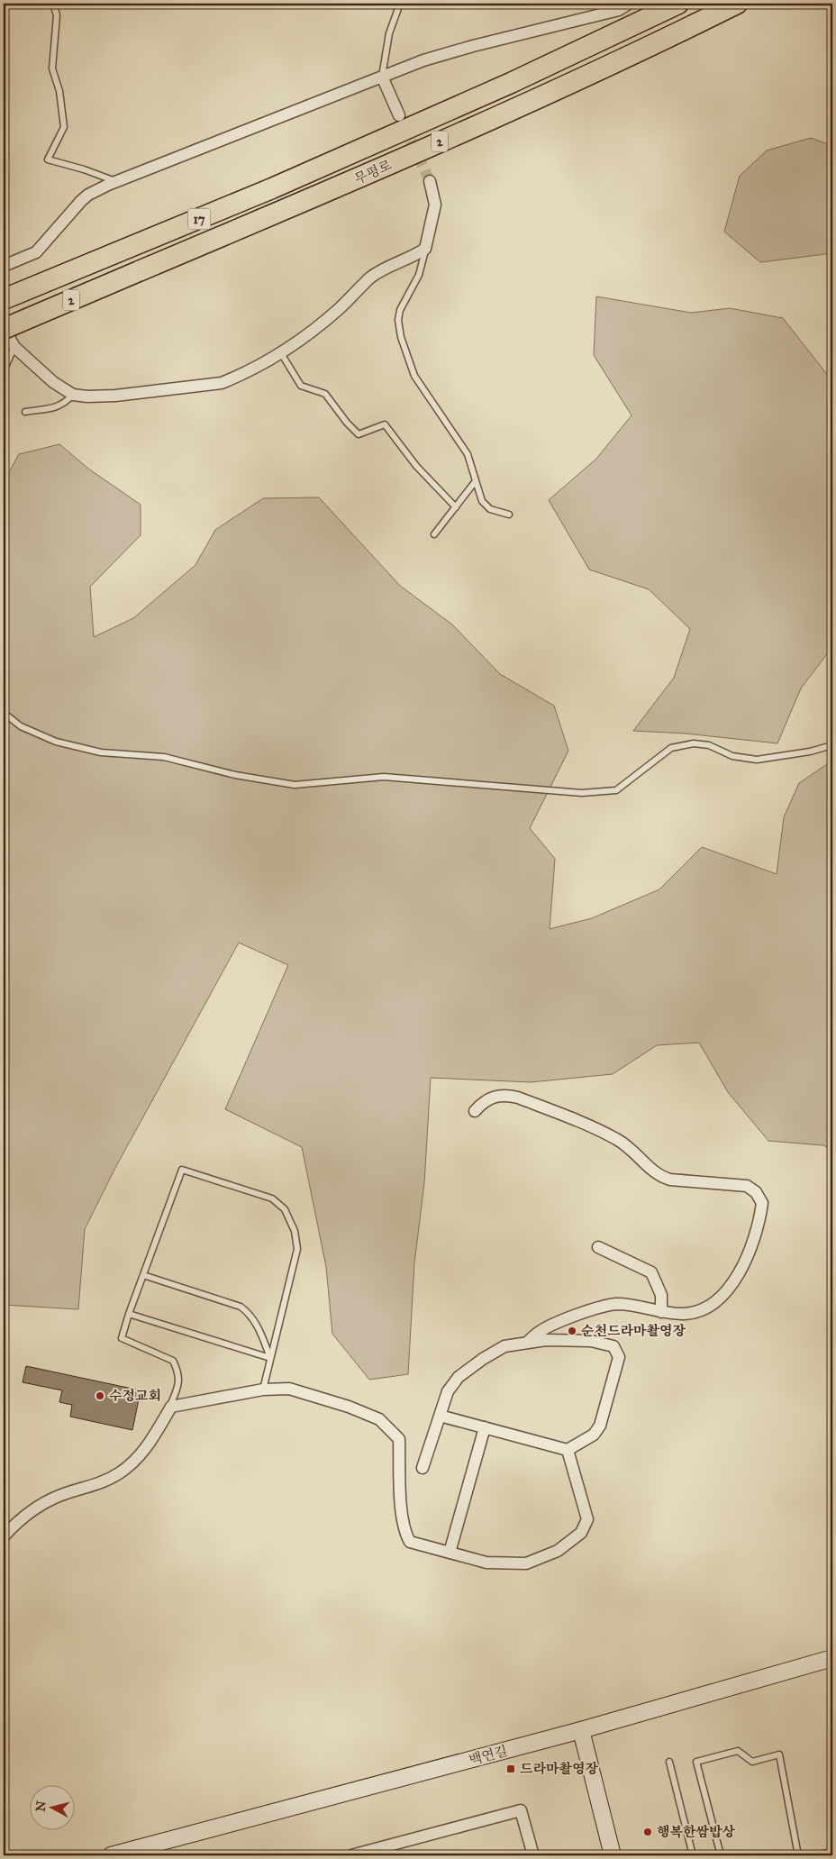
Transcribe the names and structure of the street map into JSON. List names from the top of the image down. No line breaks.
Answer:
{"streets":{"highway":["2","무평로"],"street":["백연길"]},"crossings":[["2","무평로"]],"places":{"other":["순천드라마촬영장","수정교회","행복한쌈밥상"],"transit":["드라마촬영장"]},"north":"left"}
